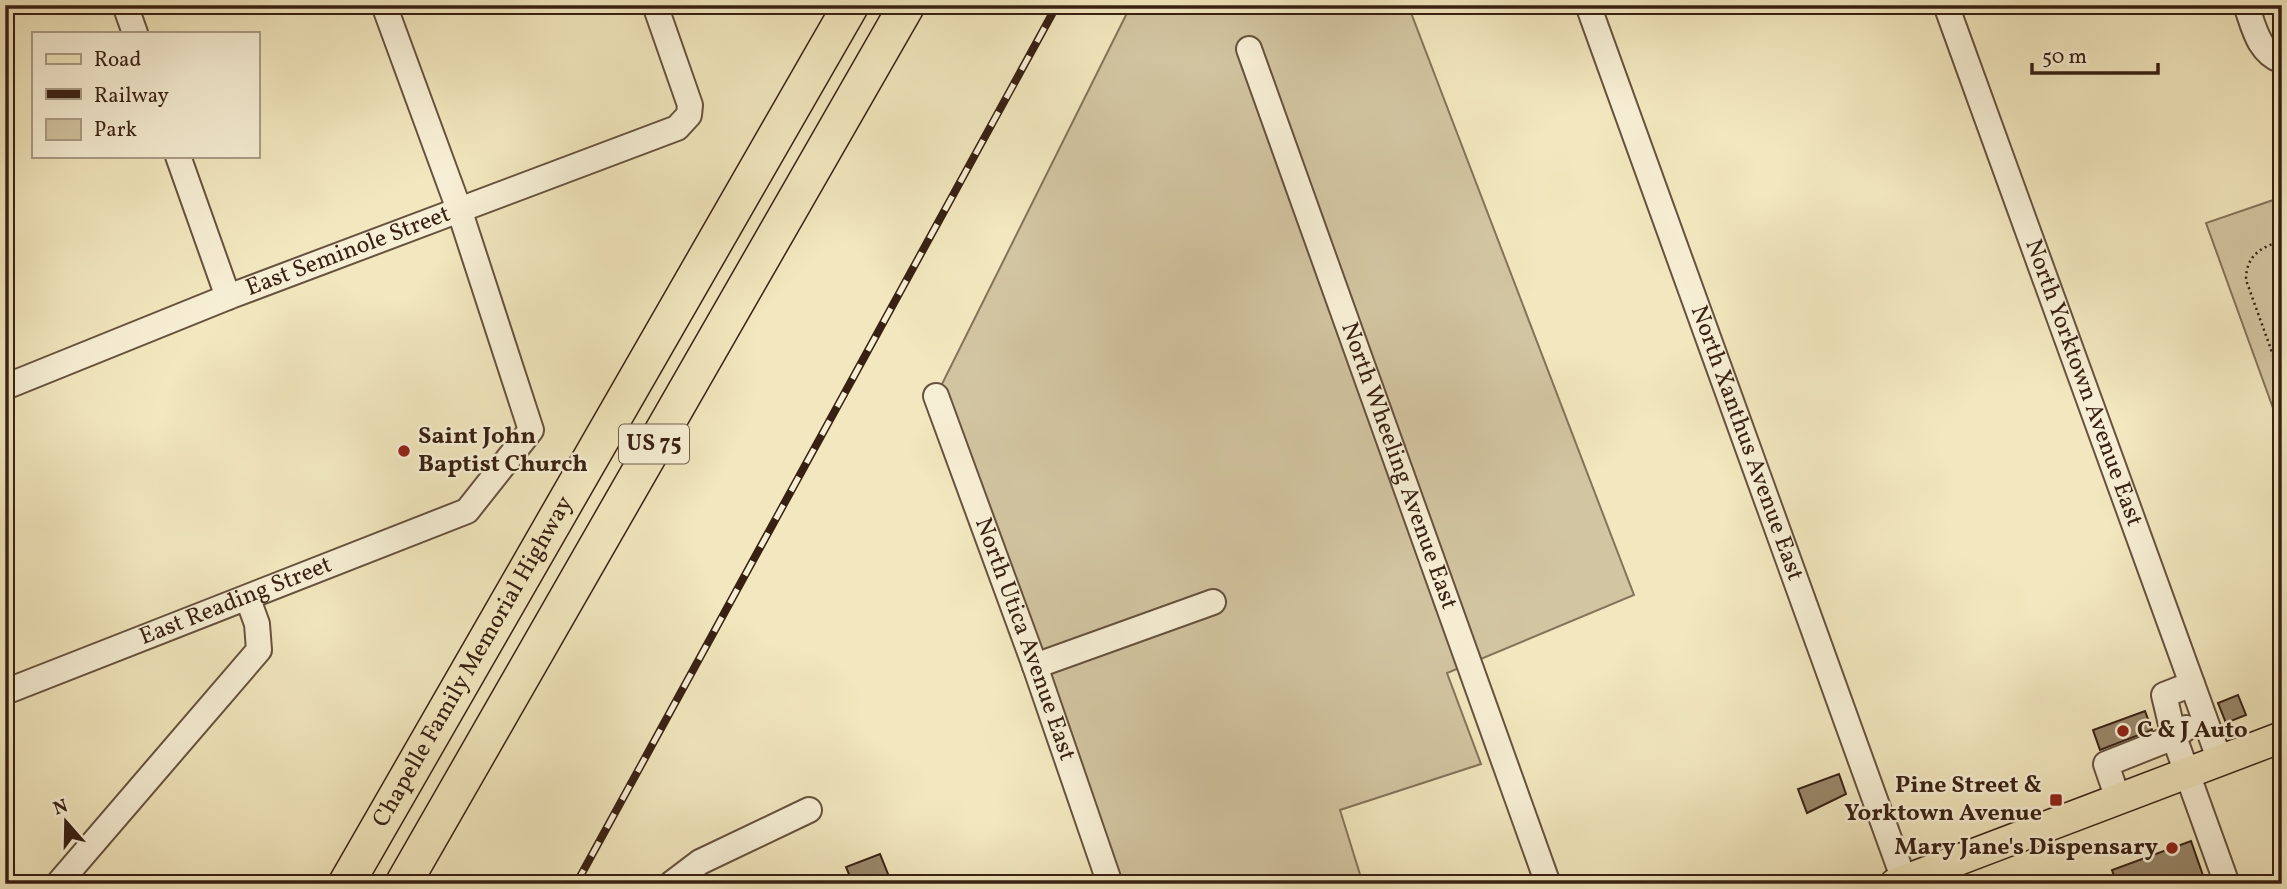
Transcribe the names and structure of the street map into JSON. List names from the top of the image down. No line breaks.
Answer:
{"streets":{"highway":["US 75","Chapelle Family Memorial Highway"],"street":["East Seminole Street","North Yorktown Avenue East","North Xanthus Avenue East","North Wheeling Avenue East","East Reading Street","North Utica Avenue East"]},"crossings":[["East Seminole Street","East Reading Street"]],"places":{"other":["Saint John Baptist Church","C & J Auto","Mary Jane's Dispensary"],"transit":["Pine Street & Yorktown Avenue"]},"legend":["Road","Railway","Park"],"scale_bar":"50 m","north":"top"}
